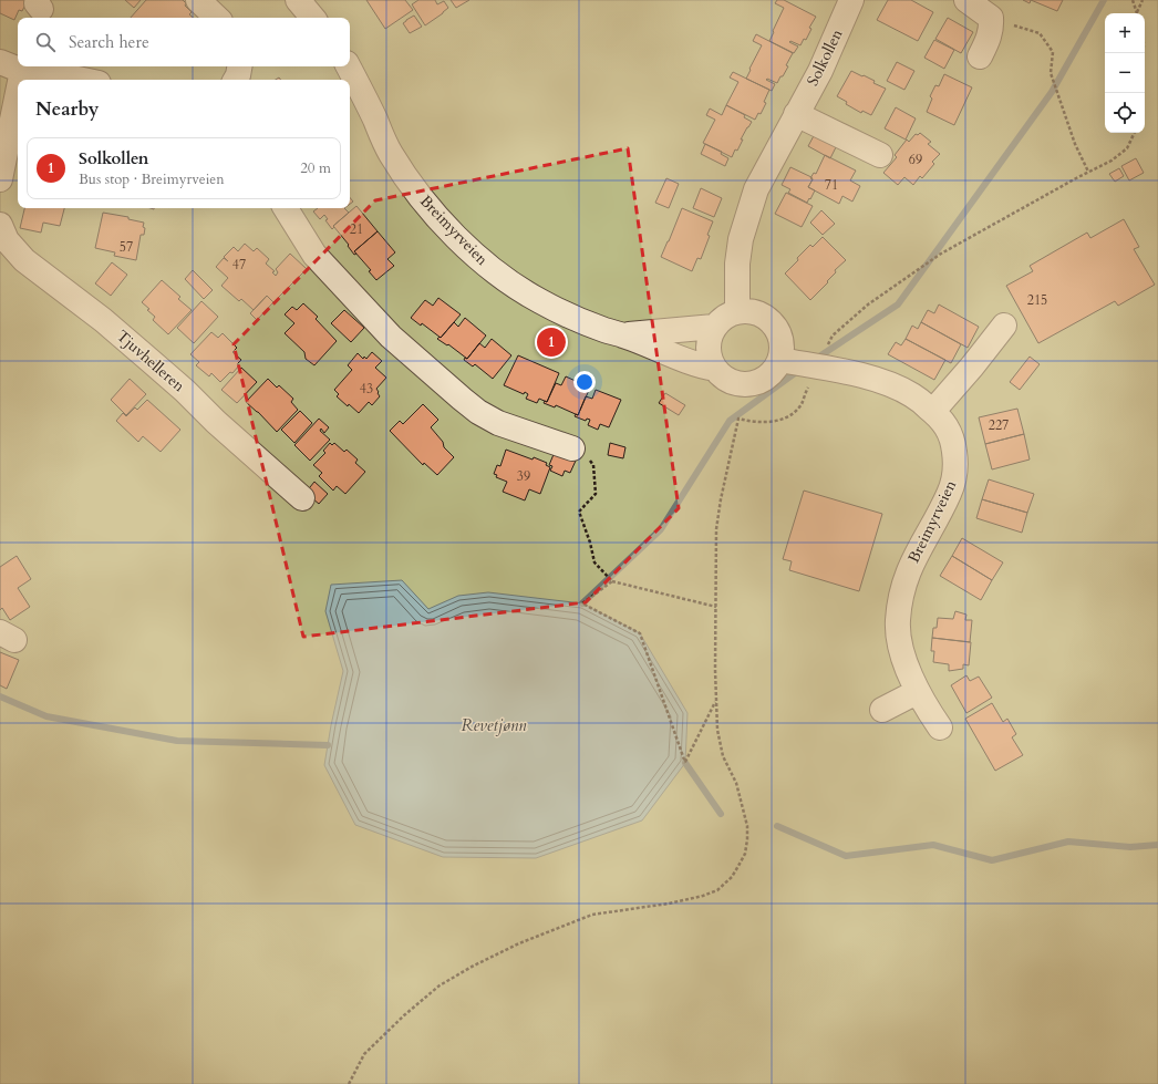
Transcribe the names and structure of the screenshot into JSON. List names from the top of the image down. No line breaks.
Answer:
{"streets":{"street":["Solkollen","Breimyrveien","Tjuvhelleren"]},"crossings":[["Solkollen","Breimyrveien"]],"water":["Revetjønn"],"house_numbers":["69","71","21","57","47","215","43","227","39"],"page":{"map_buttons":["+","−"],"search":"Search here","heading":"Nearby","list":[{"mark":"1","name":"Solkollen","note":"Bus stop · Breimyrveien","value":"20 m"}],"pins":"1"}}
